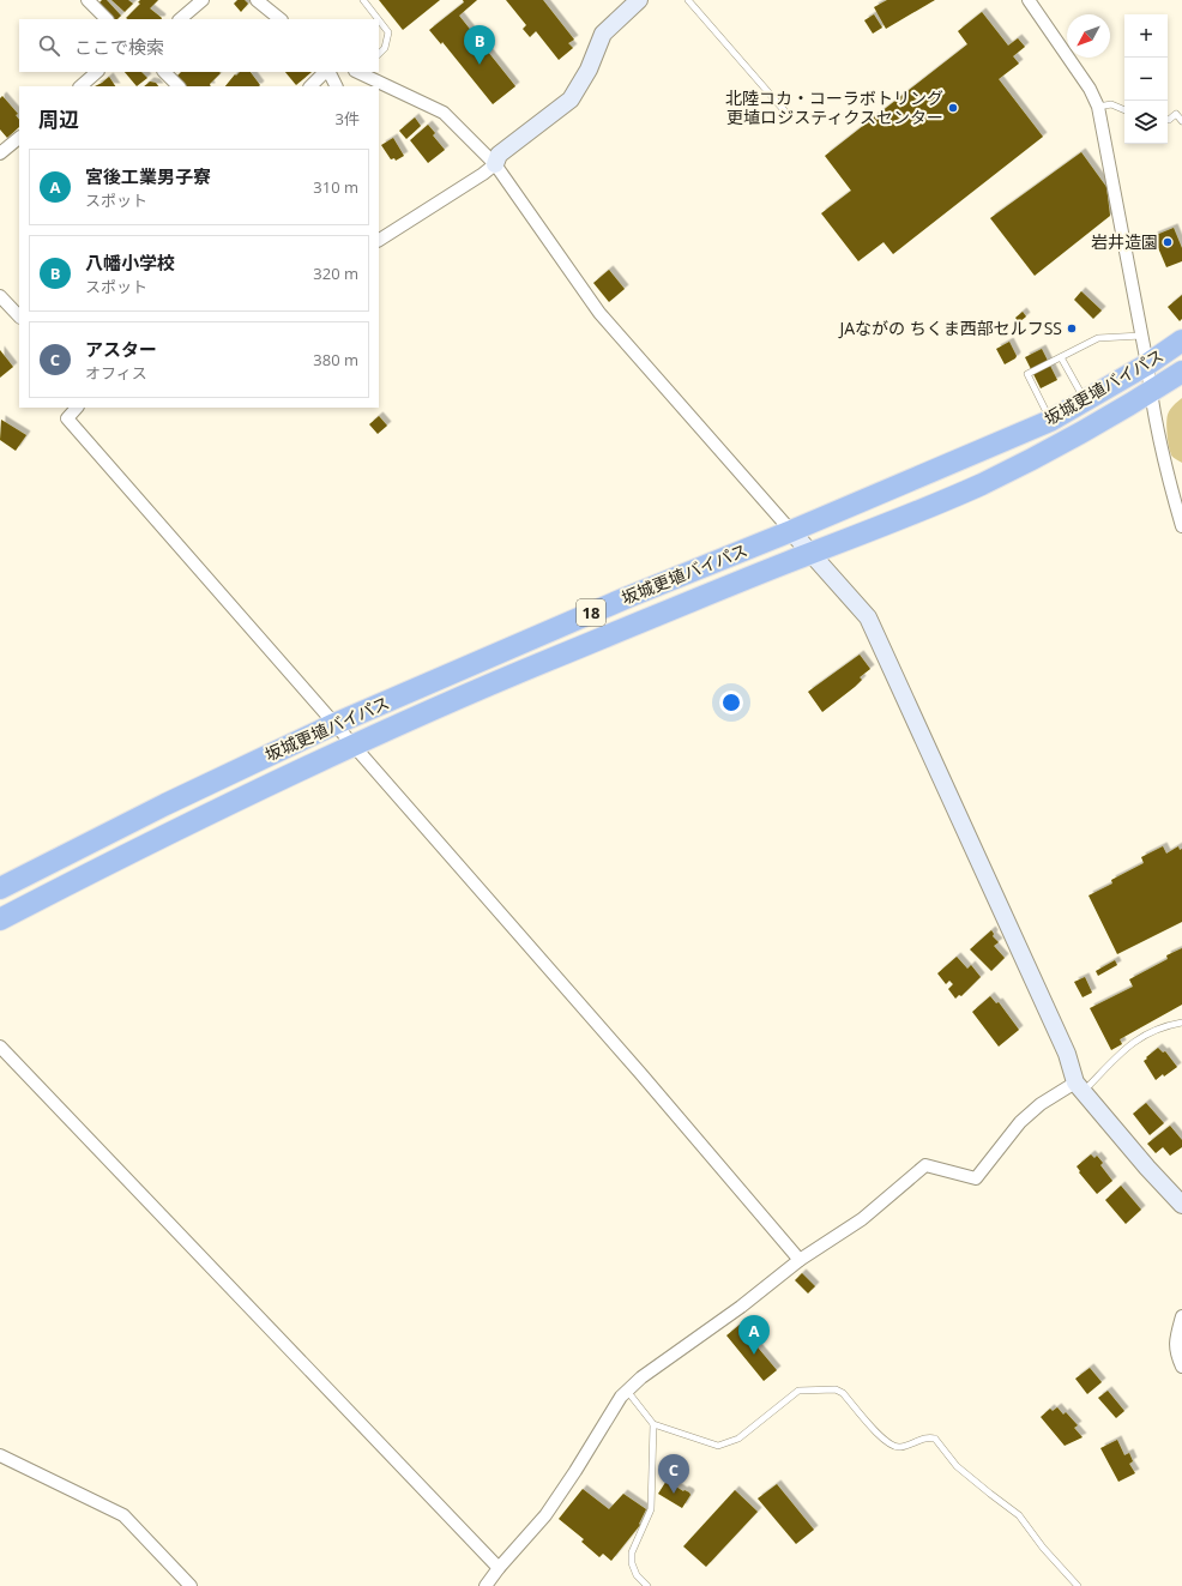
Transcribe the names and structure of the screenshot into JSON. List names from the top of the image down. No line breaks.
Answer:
{"streets":{"highway":["坂城更埴バイパス","18"]},"places":["北陸コカ・コーラボトリング 更埴ロジスティクスセンター","岩井造園","JAながの ちくま西部セルフSS"],"north":"bottom left","page":{"map_buttons":["+","−"],"search":"ここで検索","pins":["B","A","C"],"heading":["周辺","3件"],"list":[{"mark":"A","name":"宮後工業男子寮","note":"スポット","value":"310 m"},{"mark":"B","name":"八幡小学校","note":"スポット","value":"320 m"},{"mark":"C","name":"アスター","note":"オフィス","value":"380 m"}]}}
